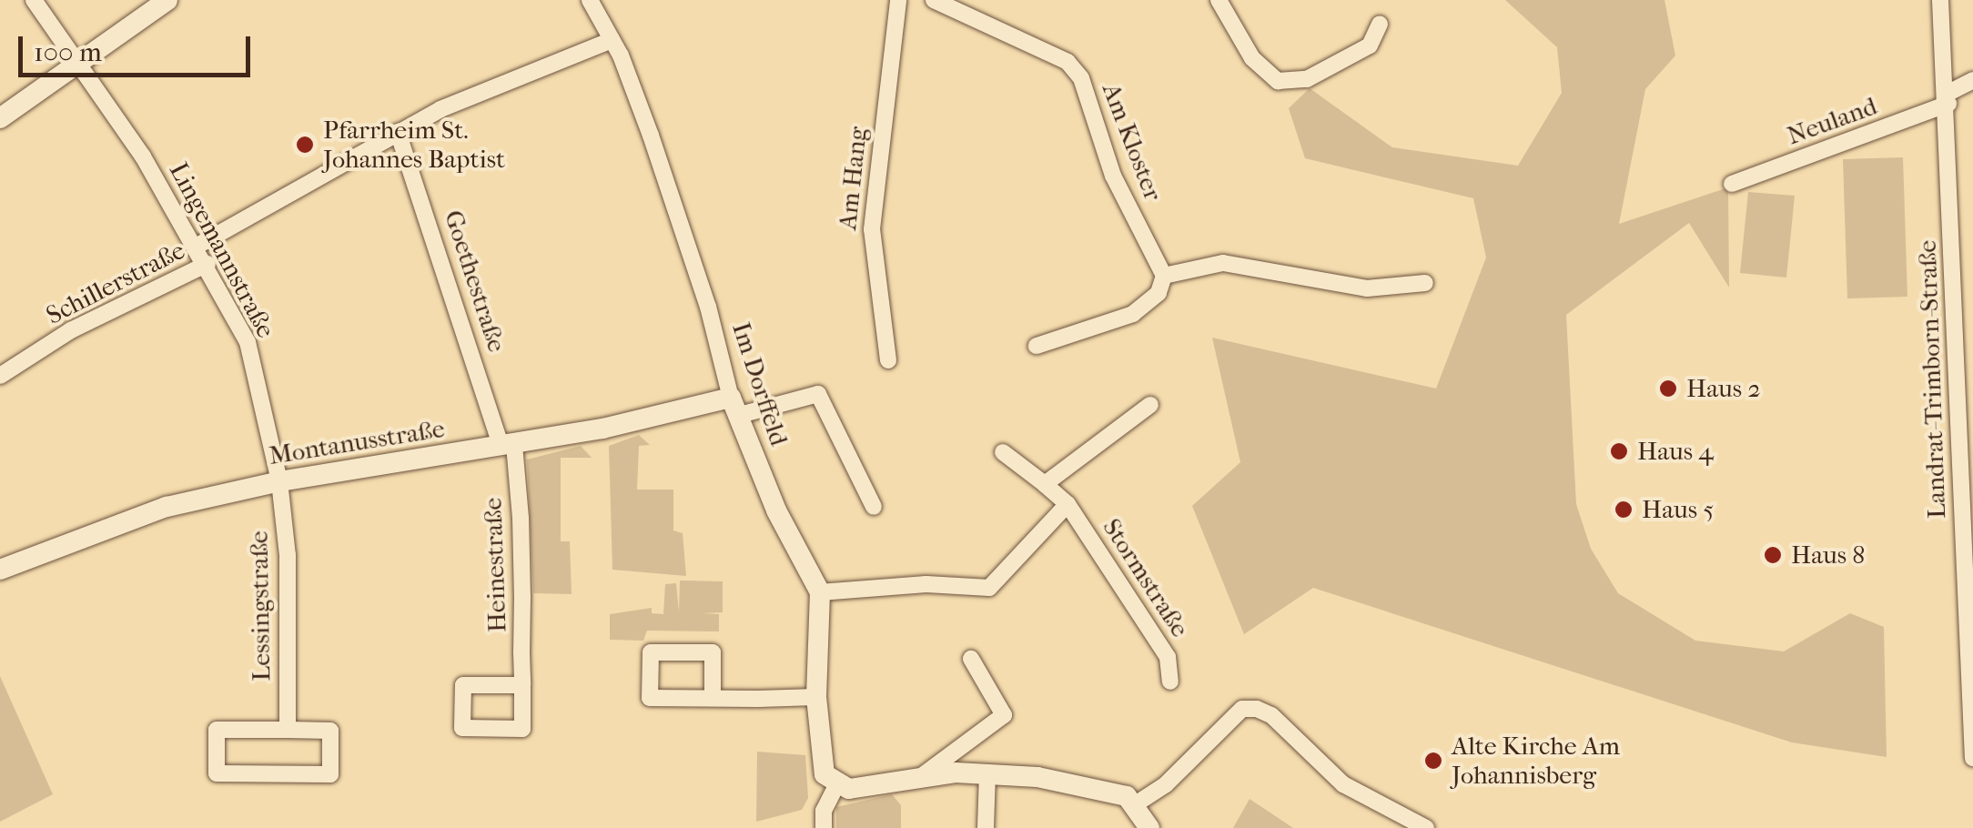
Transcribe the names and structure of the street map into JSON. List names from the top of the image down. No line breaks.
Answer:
{"streets":{"street":["Neuland","Am Kloster","Am Hang","Lingemannstraße","Goethestraße","Schillerstraße","Landrat-Trimborn-Straße","Im Dorffeld","Montanusstraße","Heinestraße","Stormstraße","Lessingstraße"]},"crossings":[["Neuland","Landrat-Trimborn-Straße"],["Lingemannstraße","Schillerstraße"],["Lingemannstraße","Montanusstraße"],["Lingemannstraße","Lessingstraße"],["Goethestraße","Montanusstraße"],["Goethestraße","Heinestraße"],["Im Dorffeld","Montanusstraße"],["Montanusstraße","Heinestraße"],["Montanusstraße","Lessingstraße"]],"places":["Pfarrheim St. Johannes Baptist","Haus 2","Haus 4","Haus 5","Haus 8","Alte Kirche Am Johannisberg"],"scale_bar":"100 m"}
